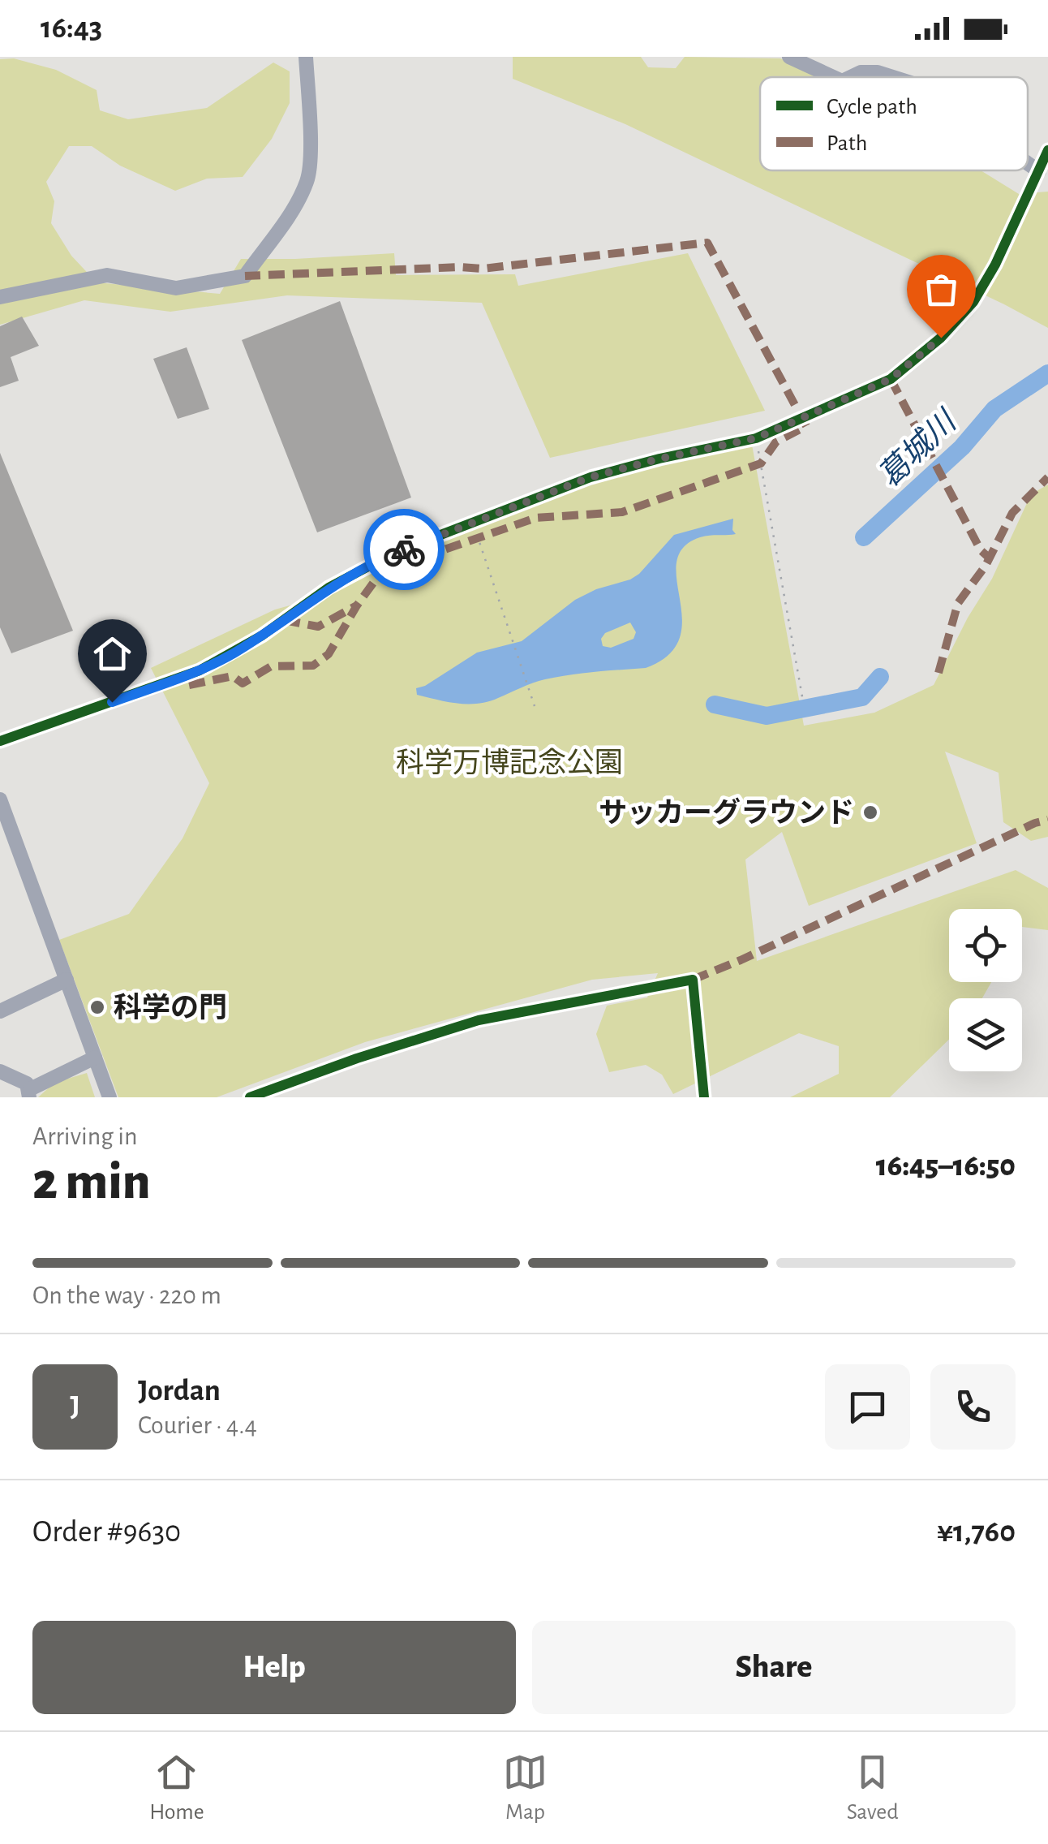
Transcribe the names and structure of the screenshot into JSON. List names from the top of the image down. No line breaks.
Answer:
{"water":["葛城川"],"parks":["科学万博記念公園"],"places":["サッカーグラウンド","科学の門"],"legend":["Cycle path","Path"],"page":{"status":"16:43","heading":["2 min","Arriving in","16:45–16:50"],"panel":["Jordan","Courier · 4.4","Order #9630","¥1,760"],"bar":"On the way · 220 m","round":"J","buttons":["Help","Share"],"tabs":["Home","Map","Saved"]}}
